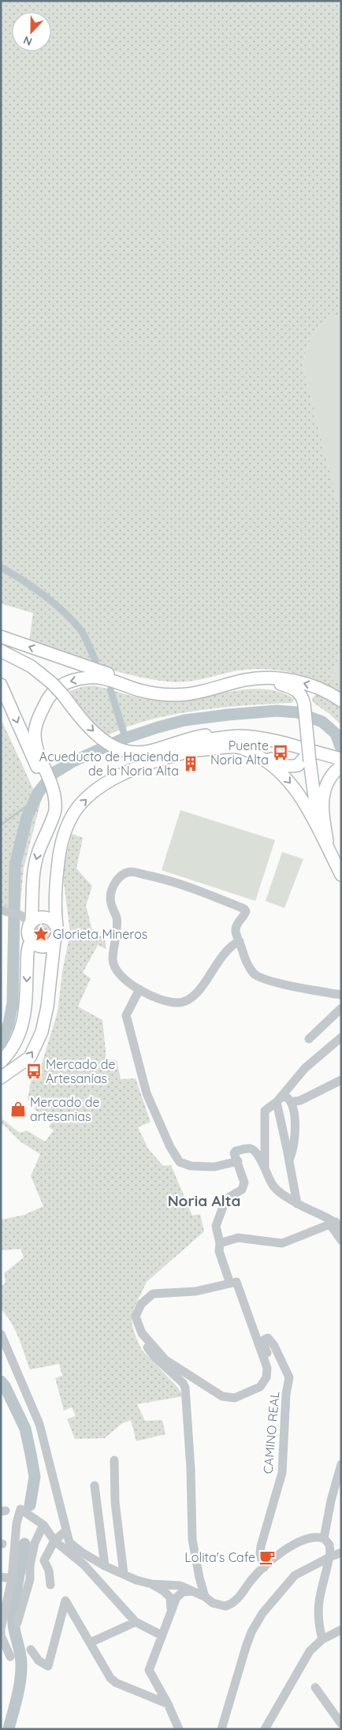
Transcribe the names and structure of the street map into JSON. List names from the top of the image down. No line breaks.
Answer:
{"streets":{"street":["CAMINO REAL"]},"districts":["Noria Alta"],"places":{"bus stop":["Puente Noria Alta","Mercado de Artesanías"],"building":["Acueducto de Hacienda de la Noria Alta"],"place":["Glorieta Mineros"],"shop":["Mercado de artesanias"],"cafe":["Lolita's Cafe"]},"north":"bottom"}
